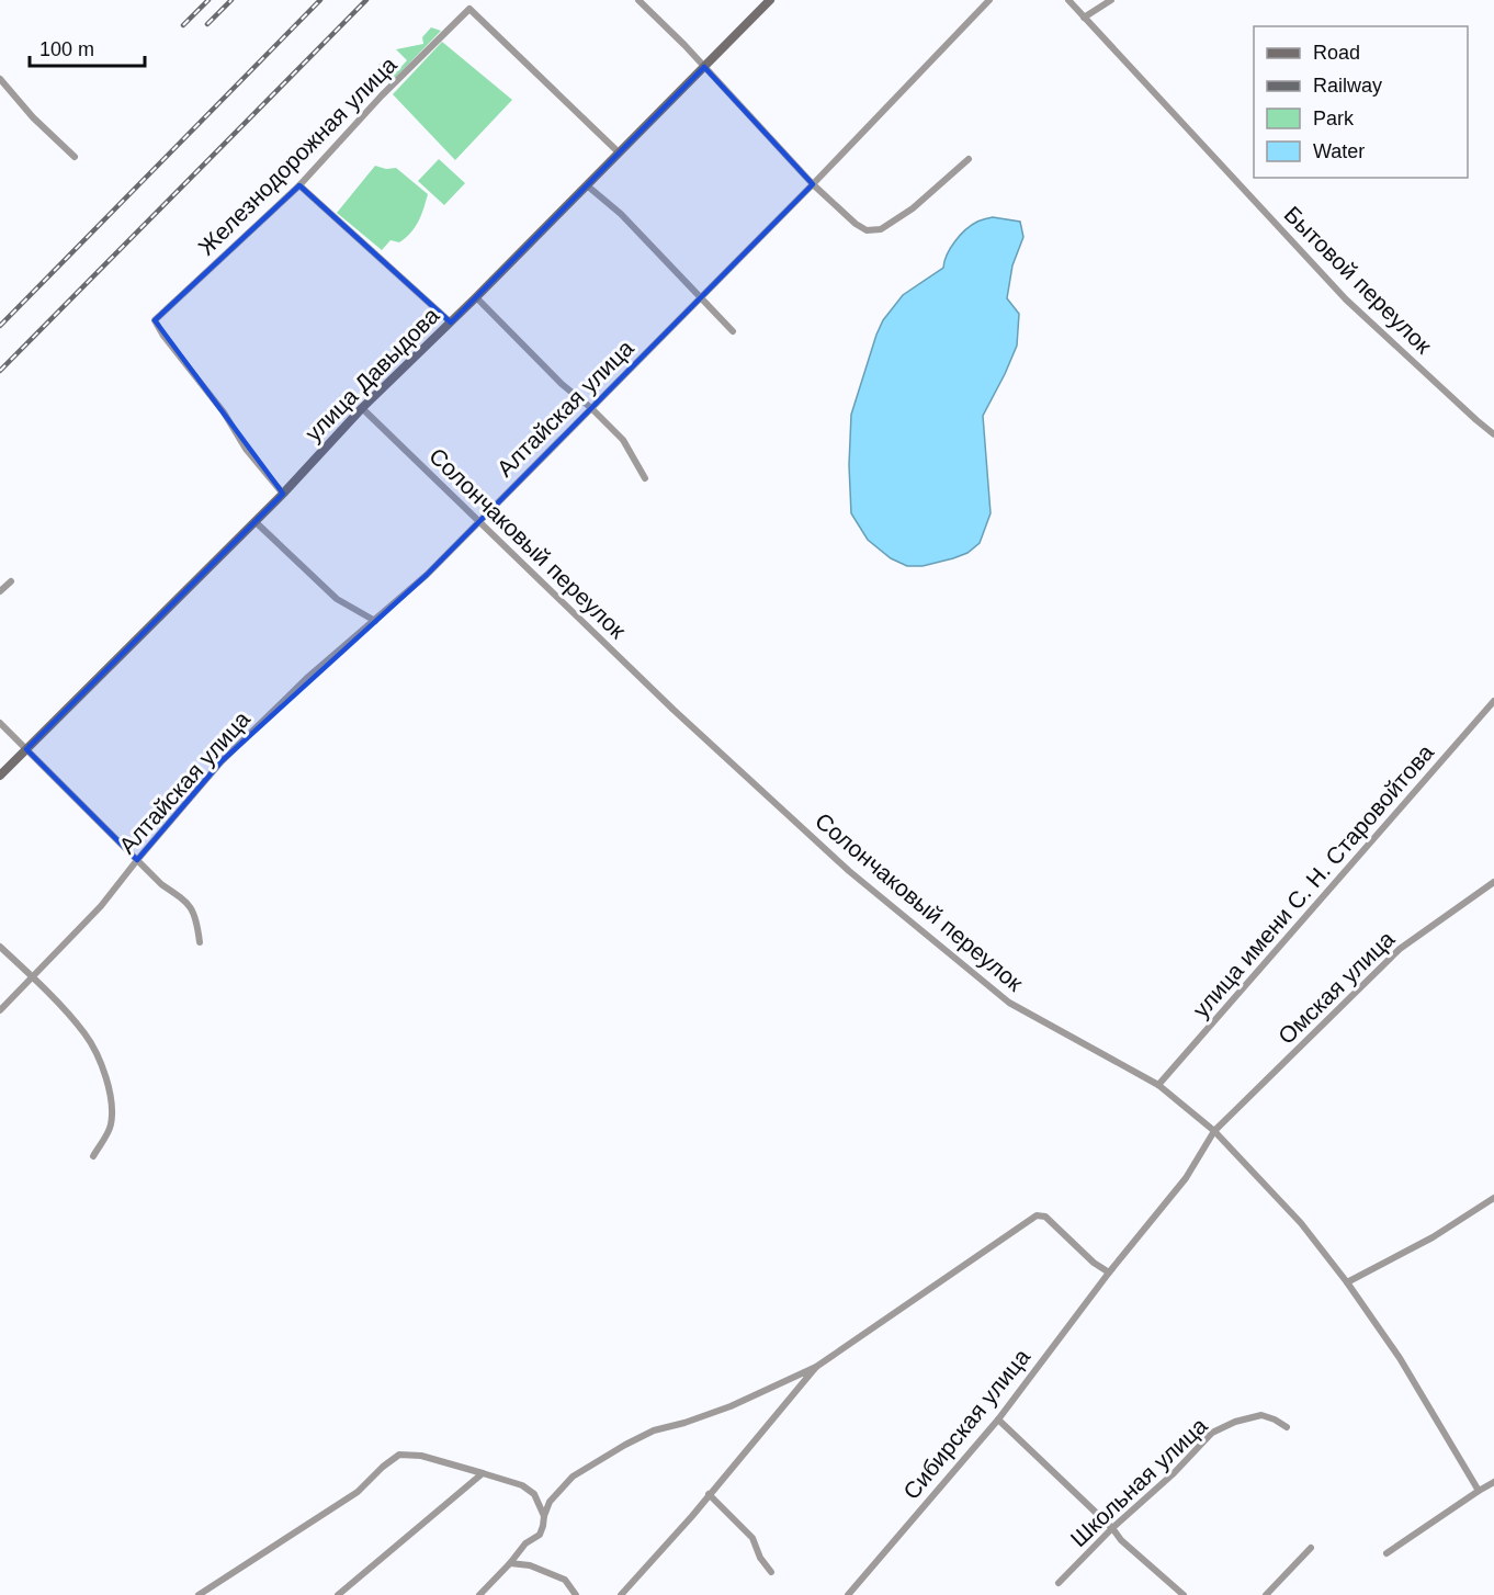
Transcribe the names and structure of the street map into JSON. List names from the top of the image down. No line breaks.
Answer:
{"streets":{"main road":["улица Давыдова"],"street":["Железнодорожная улица","Бытовой переулок","Алтайская улица","Солончаковый переулок","улица имени С. Н. Старовойтова","Омская улица","Сибирская улица","Школьная улица"]},"crossings":[["Железнодорожная улица","улица Давыдова"],["улица Давыдова","Солончаковый переулок"],["Алтайская улица","Солончаковый переулок"],["Солончаковый переулок","улица имени С. Н. Старовойтова"],["Солончаковый переулок","Омская улица"],["Солончаковый переулок","Сибирская улица"],["Омская улица","Сибирская улица"]],"legend":["Road","Railway","Park","Water"],"scale_bar":"100 m"}
